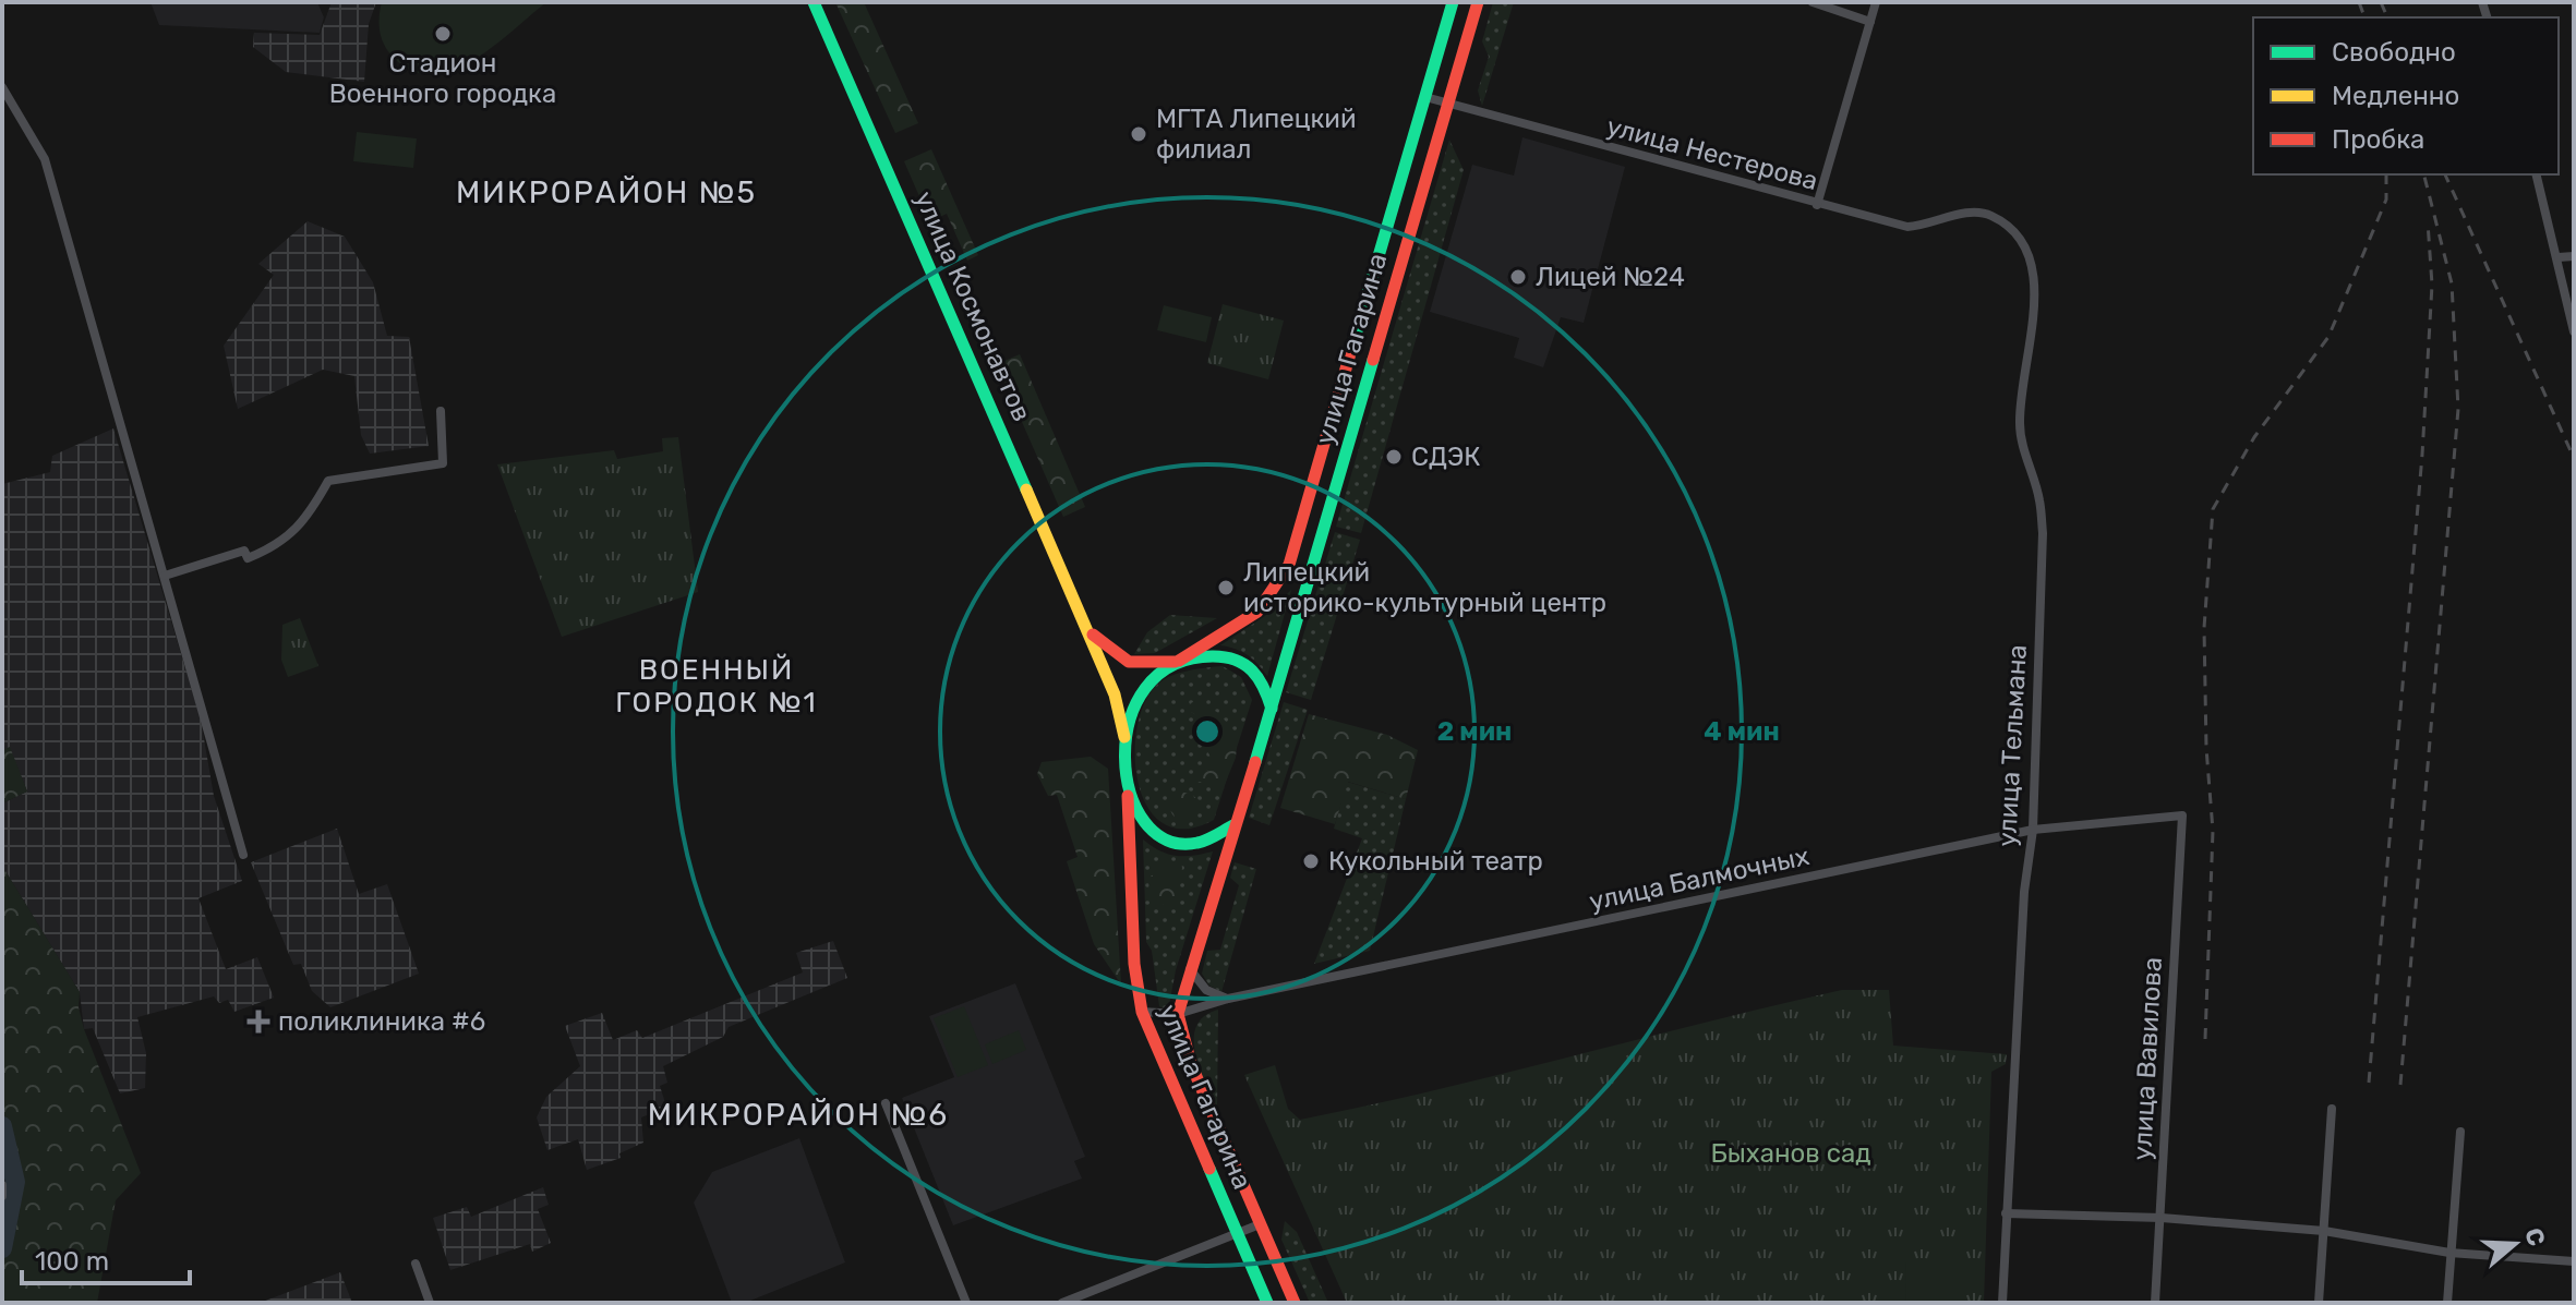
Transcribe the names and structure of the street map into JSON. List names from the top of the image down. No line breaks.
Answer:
{"streets":{"main road":["улица Космонавтов","улица Гагарина"],"street":["улица Нестерова","улица Тельмана","улица Балмочных","улица Вавилова"]},"crossings":[["улица Нестерова","улица Гагарина"],["улица Нестерова","улица Тельмана"],["улица Космонавтов","улица Гагарина"],["улица Гагарина","улица Балмочных"],["улица Тельмана","улица Балмочных"],["улица Балмочных","улица Вавилова"]],"districts":["МИКРОРАЙОН №5","ВОЕННЫЙ ГОРОДОК №1","МИКРОРАЙОН №6"],"parks":["Быханов сад"],"places":{"other":["Стадион Военного городка","МГТА Липецкий филиал","Лицей №24","СДЭК","Липецкий историко-культурный центр","Кукольный театр"],"health":["поликлиника #6"]},"legend":["Свободно","Медленно","Пробка"],"scale_bar":"100 m","north":"right","rings":["2 мин","4 мин"]}
